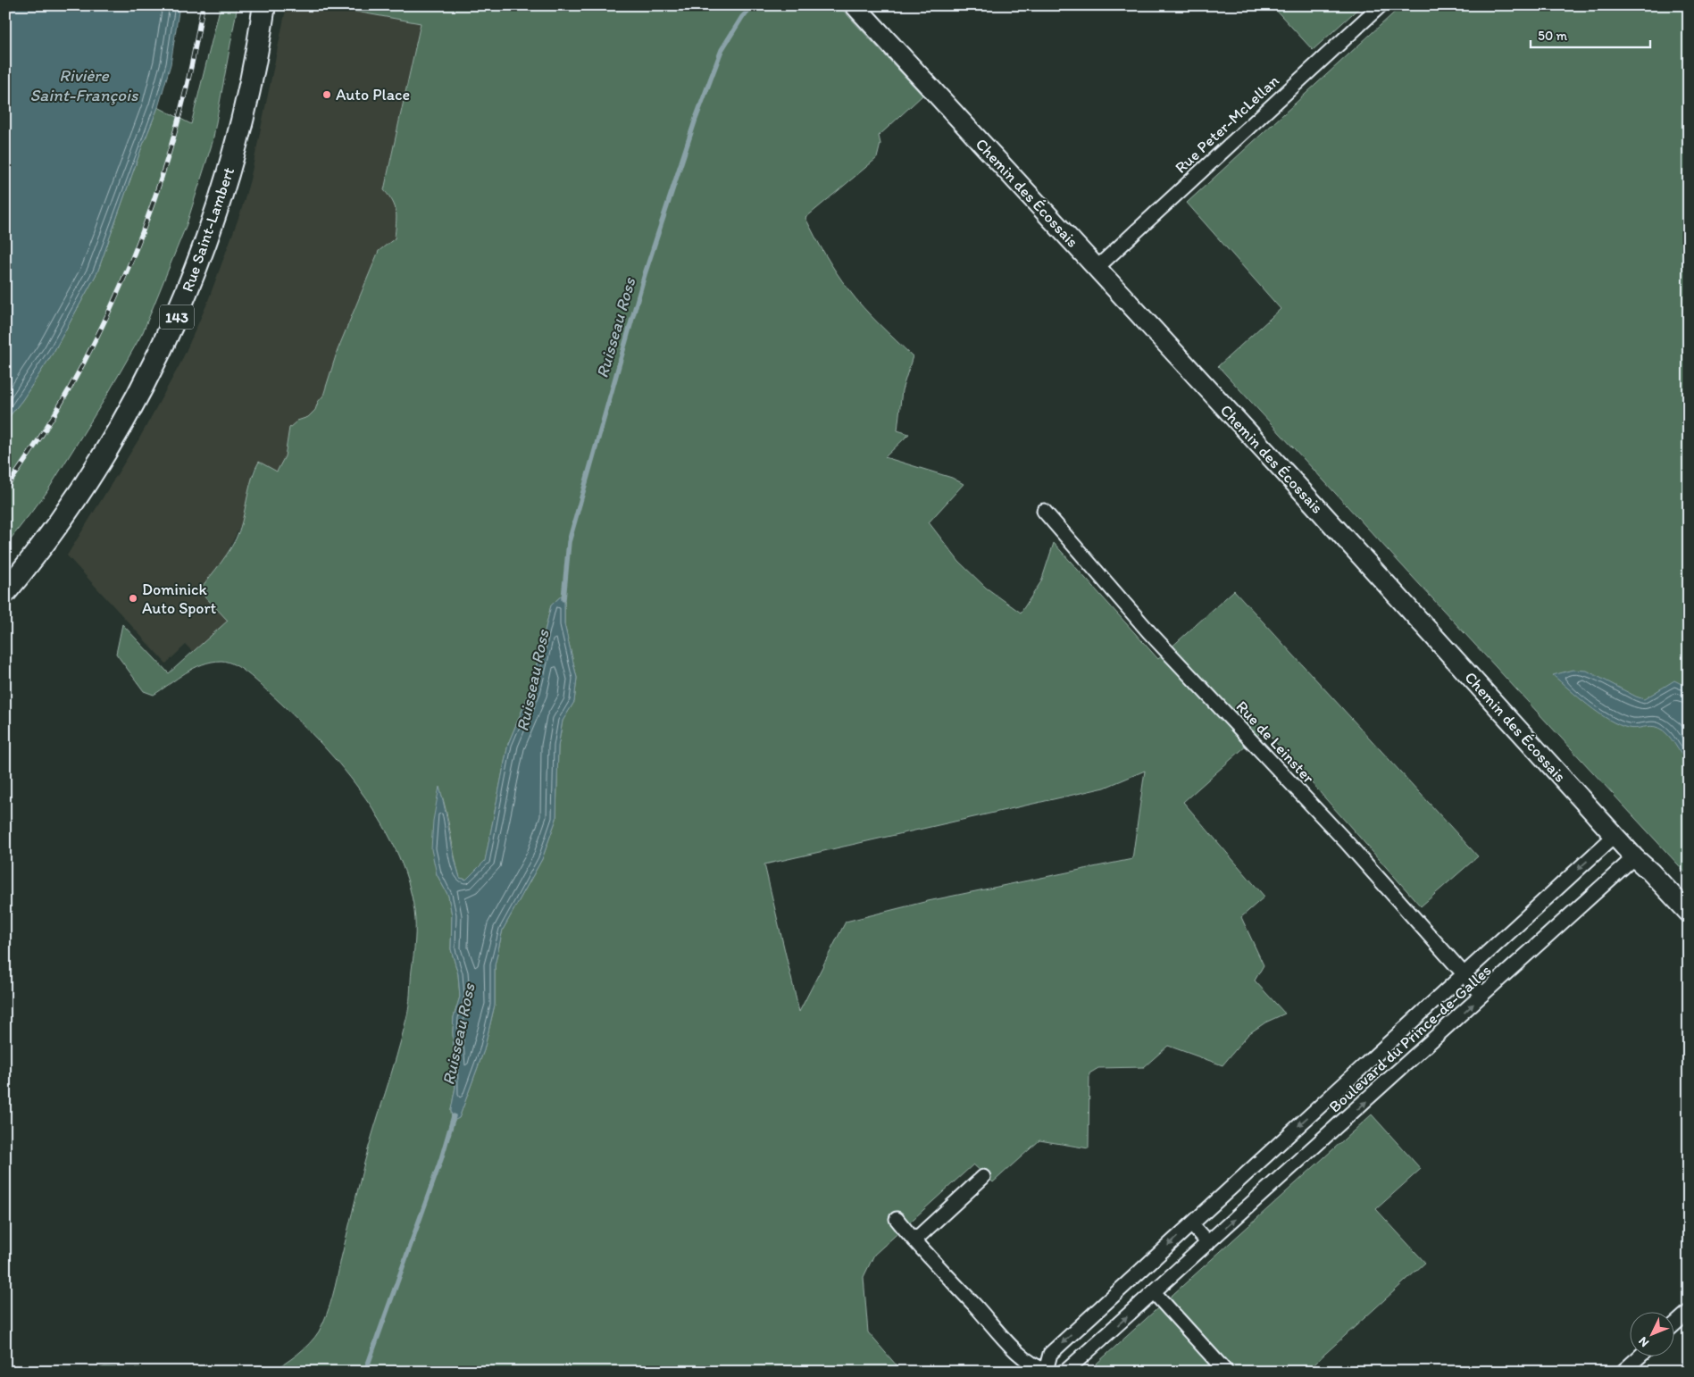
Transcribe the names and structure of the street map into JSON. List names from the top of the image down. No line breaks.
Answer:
{"streets":{"main road":["Chemin des Écossais","Rue Saint-Lambert","143"],"street":["Rue Peter-McLellan","Rue de Leinster","Boulevard du Prince-de-Galles"]},"crossings":[["Rue Peter-McLellan","Chemin des Écossais"],["Chemin des Écossais","Boulevard du Prince-de-Galles"],["Rue de Leinster","Boulevard du Prince-de-Galles"]],"water":["Rivière Saint-François","Ruisseau Ross"],"places":["Auto Place","Dominick Auto Sport"],"scale_bar":"50 m","north":"bottom left"}
